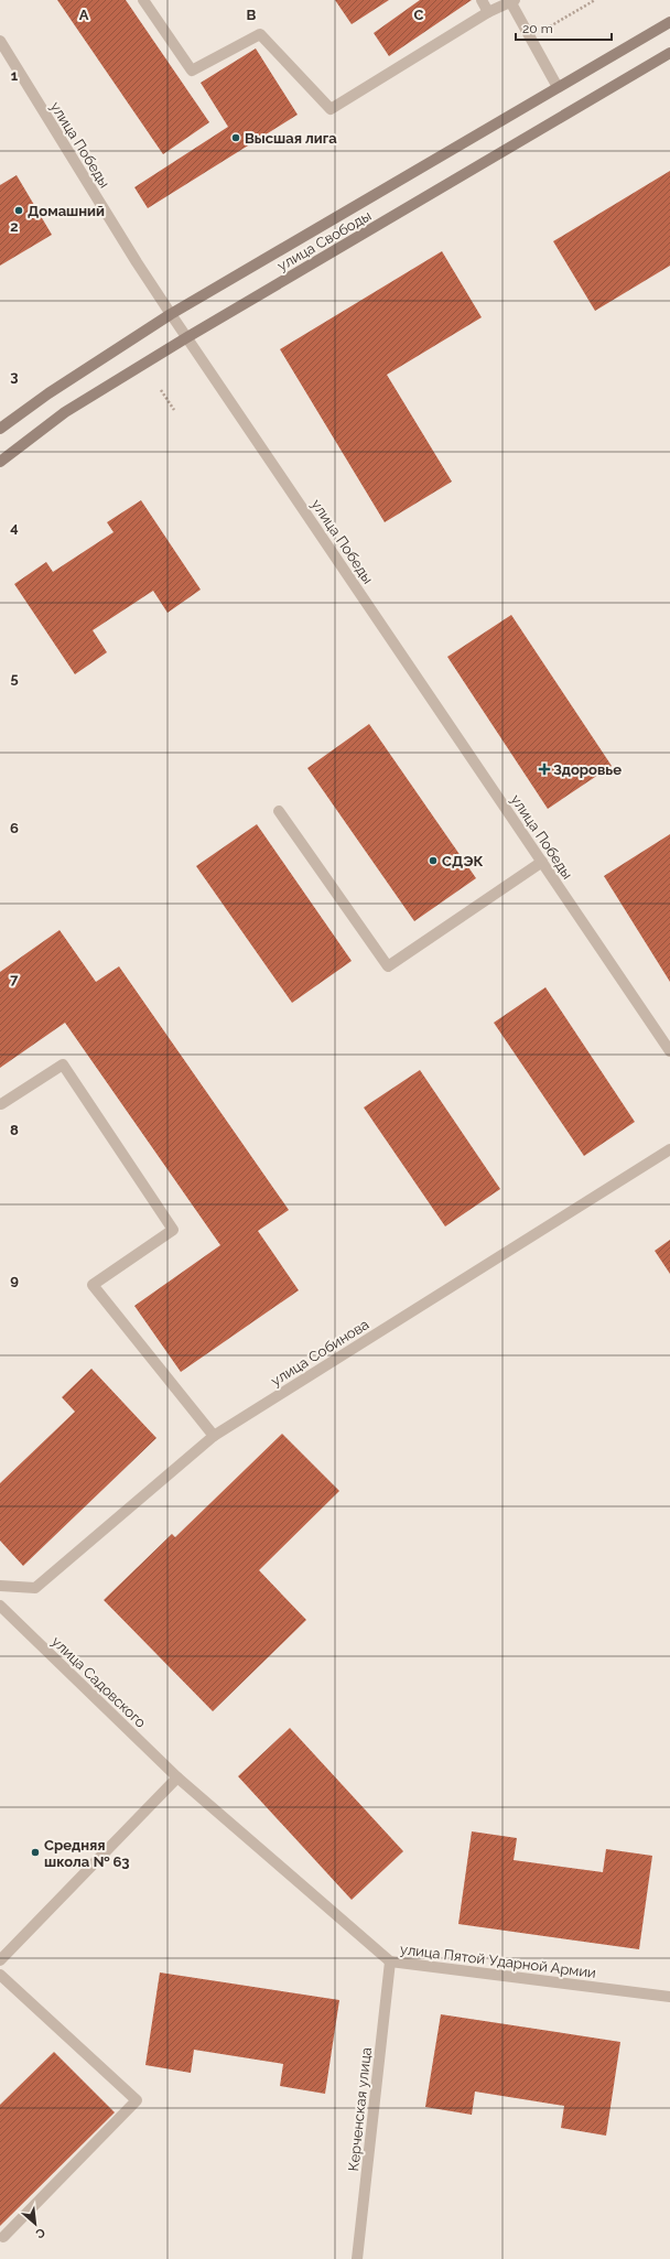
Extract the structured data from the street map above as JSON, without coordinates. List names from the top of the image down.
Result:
{
  "streets": {
    "main road": ["улица Свободы"],
    "street": [
      "улица Победы",
      "улица Собинова",
      "улица Садовского",
      "улица Пятой Ударной Армии",
      "Керченская улица"
    ]
  },
  "crossings": [
    ["улица Победы", "улица Свободы"],
    ["улица Садовского", "улица Пятой Ударной Армии"],
    ["улица Пятой Ударной Армии", "Керченская улица"]
  ],
  "places": {
    "other": [
      "Высшая лига",
      "Домашний",
      "СДЭК",
      "Средняя школа № 63"
    ],
    "health": ["Здоровье"]
  },
  "scale_bar": "20 m",
  "north": "bottom right",
  "grid": {
    "columns": ["A", "B", "C"],
    "rows": [
      "1",
      "2",
      "3",
      "4",
      "5",
      "6",
      "7",
      "8",
      "9"
    ]
  }
}
